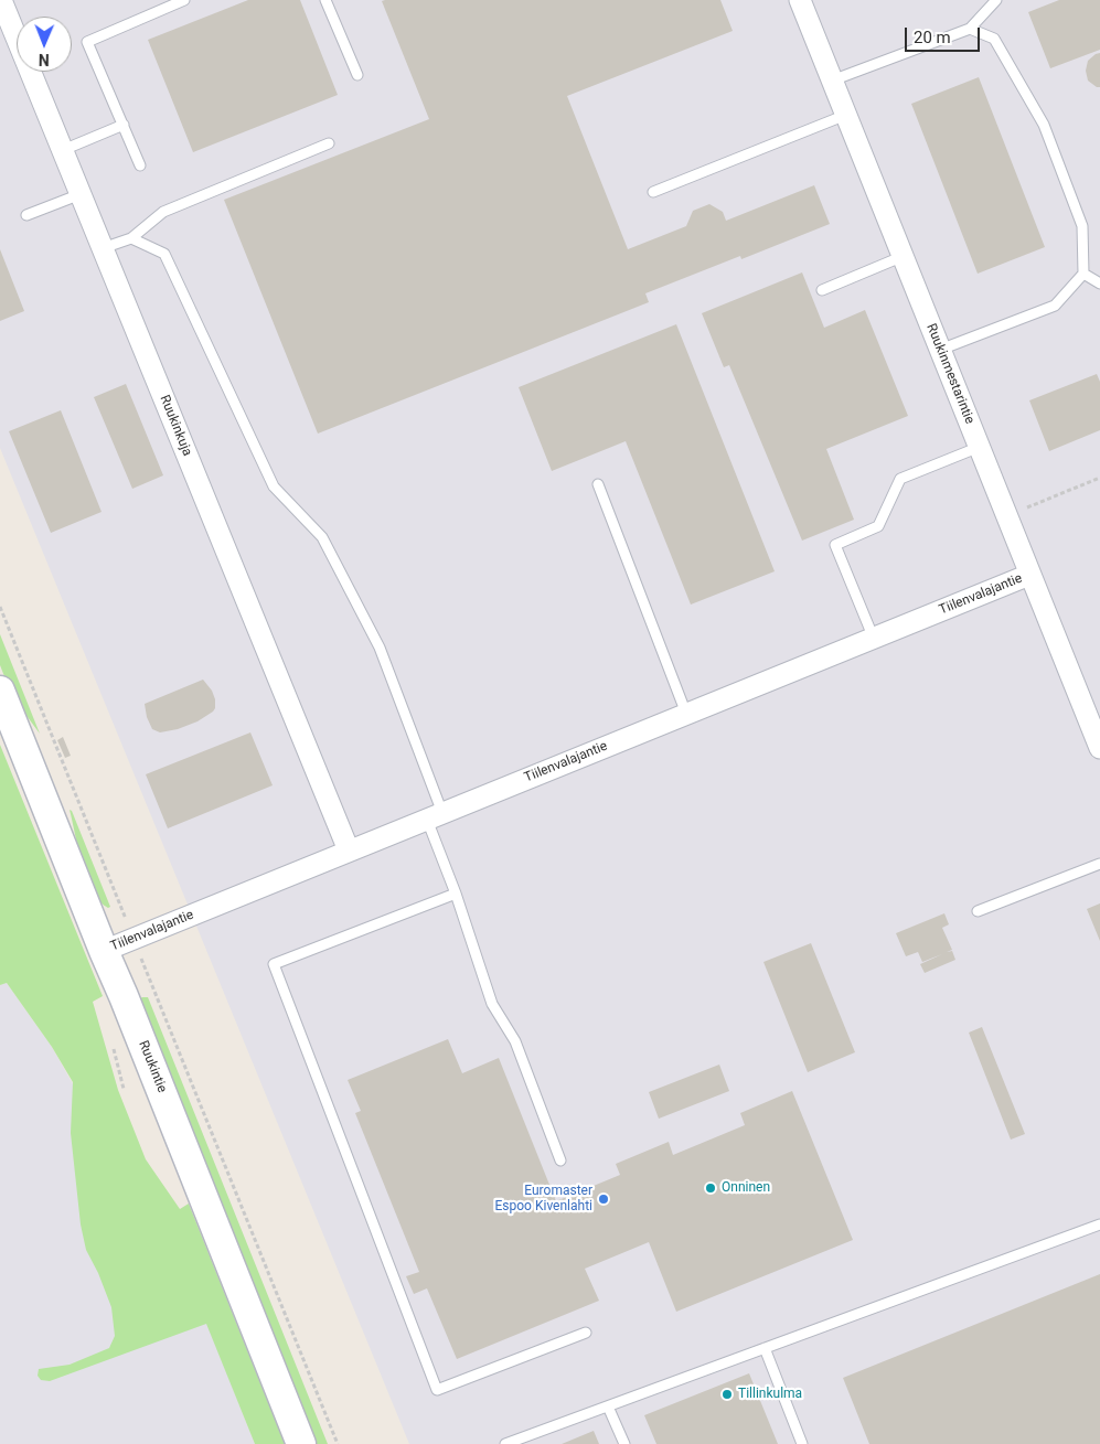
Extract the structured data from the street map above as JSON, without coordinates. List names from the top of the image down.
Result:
{
  "streets": {
    "street": [
      "Ruukinmestarintie",
      "Ruukinkuja",
      "Tiilenvalajantie",
      "Ruukintie"
    ]
  },
  "crossings": [
    ["Ruukinmestarintie", "Tiilenvalajantie"],
    ["Ruukinkuja", "Tiilenvalajantie"],
    ["Tiilenvalajantie", "Ruukintie"]
  ],
  "places": ["Onninen", "Euromaster Espoo Kivenlahti", "Tillinkulma"],
  "scale_bar": "20 m",
  "north": "bottom"
}
